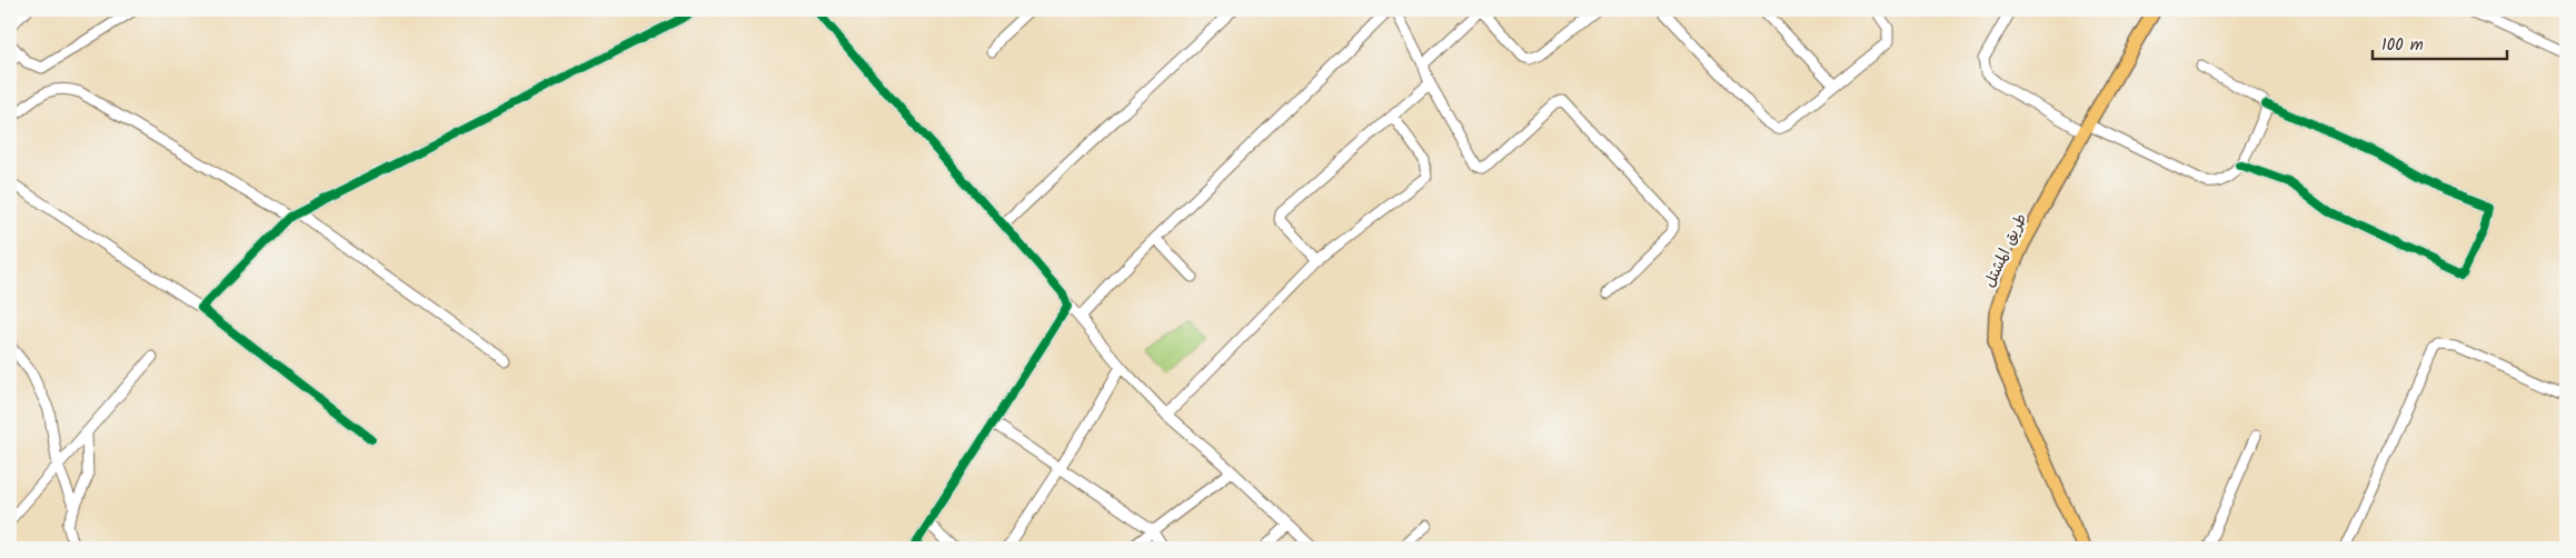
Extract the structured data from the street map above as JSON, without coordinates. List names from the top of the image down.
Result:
{
  "streets": {
    "main road": ["طريق المشتل"]
  },
  "scale_bar": "100 m"
}
